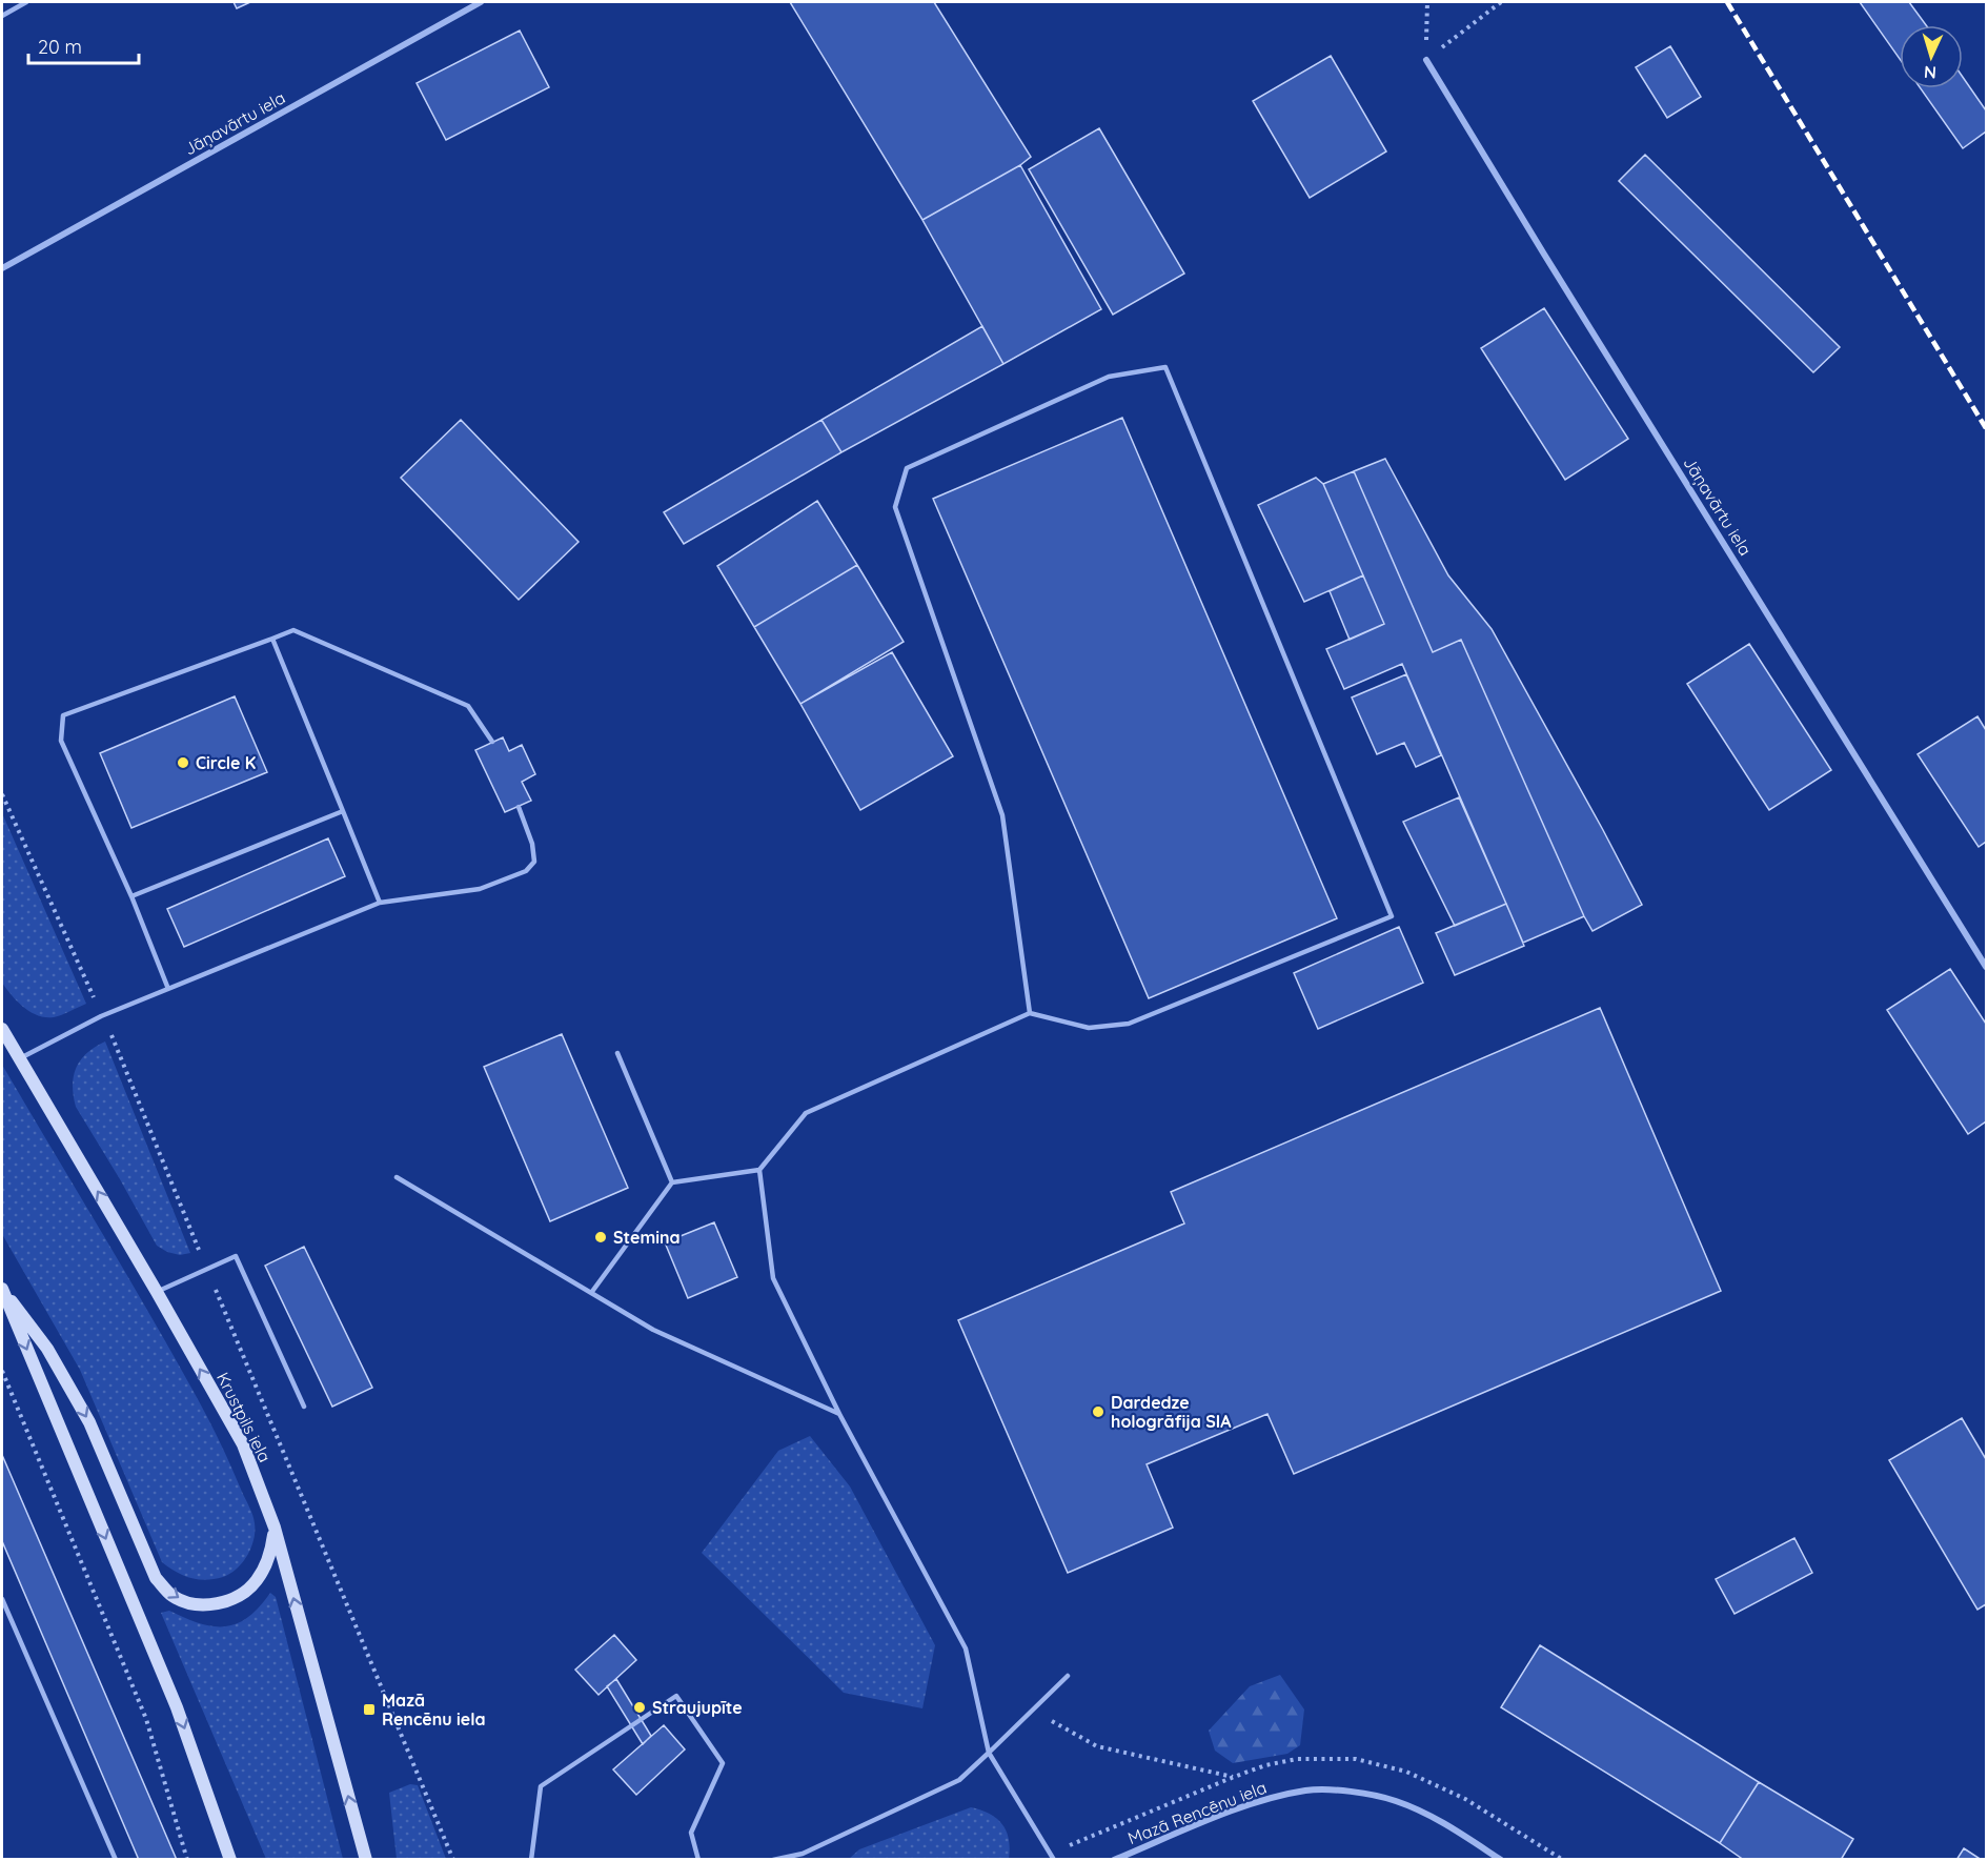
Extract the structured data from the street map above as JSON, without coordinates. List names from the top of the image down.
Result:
{
  "streets": {
    "main road": ["Krustpils iela"],
    "street": ["Jāņavārtu iela", "Mazā Rencēnu iela"]
  },
  "one_way": ["Krustpils iela"],
  "places": {
    "other": [
      "Circle K",
      "Stemina",
      "Dardedze hologrāfija SIA",
      "Straujupīte"
    ],
    "transit": ["Mazā Rencēnu iela"]
  },
  "scale_bar": "20 m",
  "north": "bottom"
}
